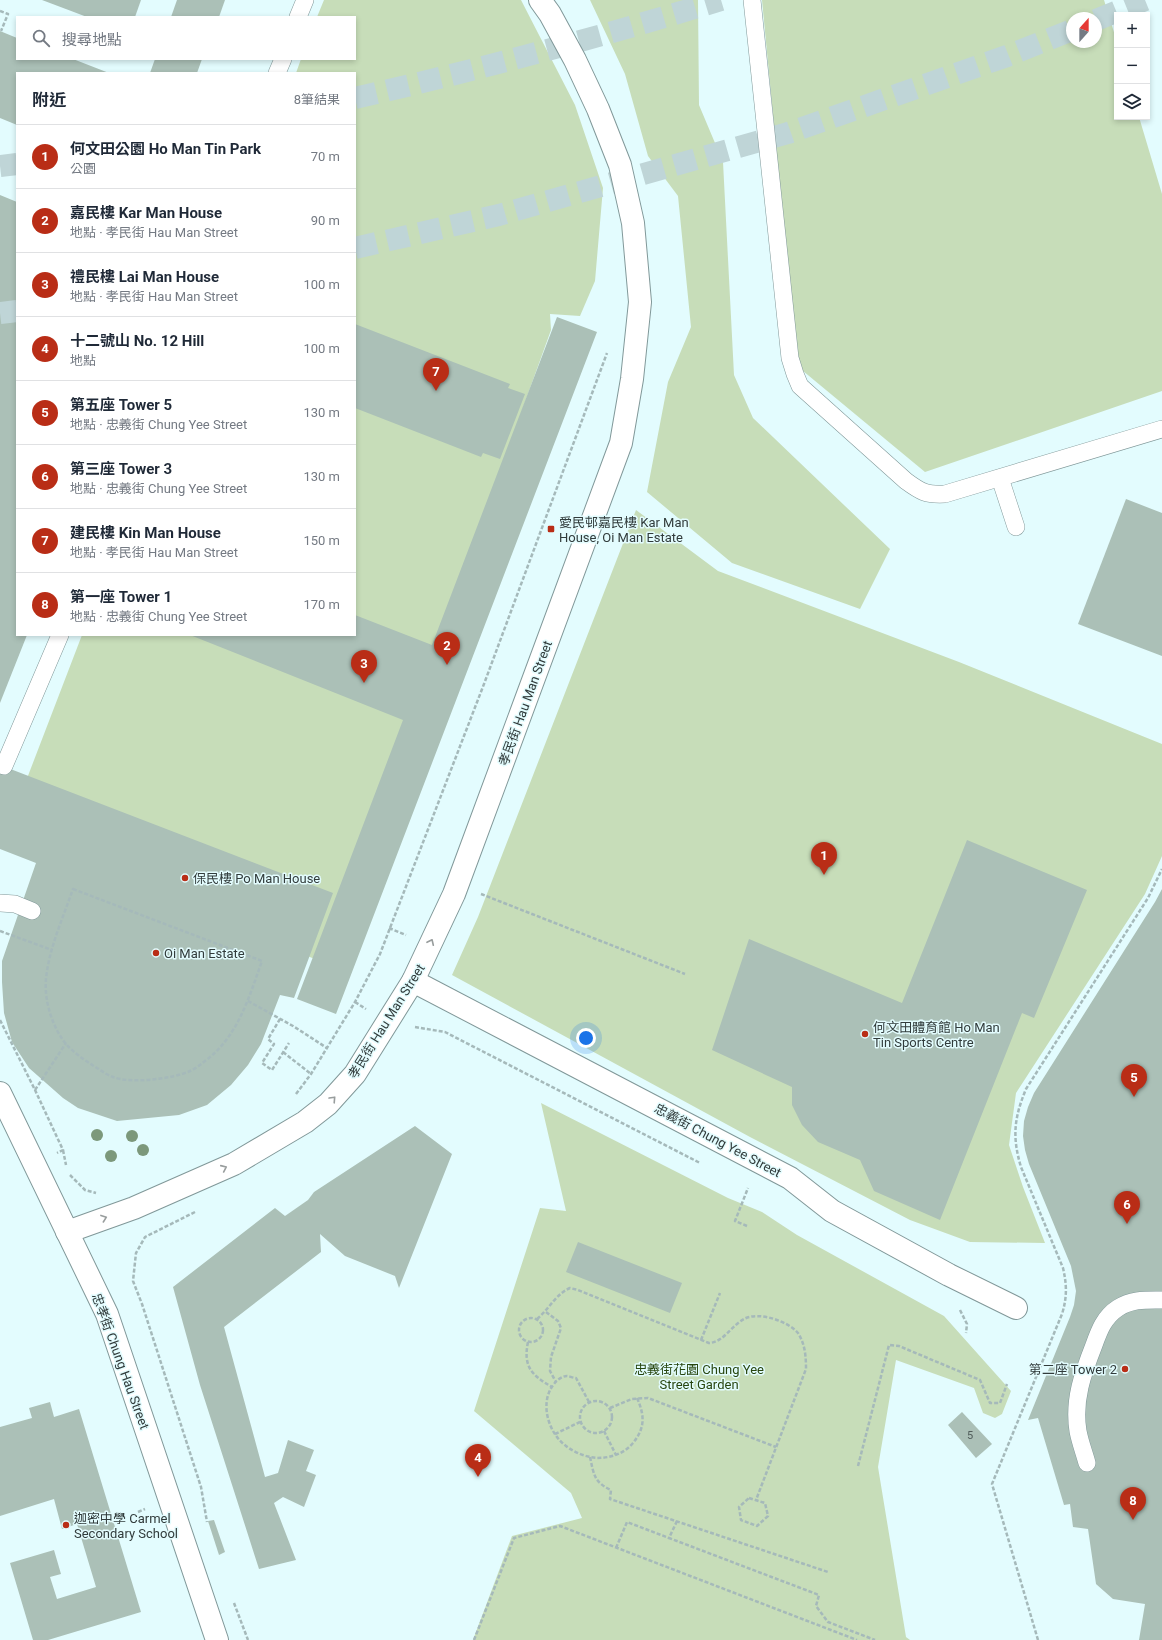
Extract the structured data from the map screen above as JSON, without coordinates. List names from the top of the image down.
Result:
{
  "streets": {
    "street": ["孝民街 Hau Man Street", "忠義街 Chung Yee Street", "忠孝街 Chung Hau Street"]
  },
  "crossings": [
    ["孝民街 Hau Man Street", "忠義街 Chung Yee Street"],
    ["孝民街 Hau Man Street", "忠孝街 Chung Hau Street"]
  ],
  "one_way": ["孝民街 Hau Man Street"],
  "parks": ["忠義街花園 Chung Yee Street Garden"],
  "places": {
    "transit": ["愛民邨嘉民樓 Kar Man House, Oi Man Estate"],
    "other": [
      "保民樓 Po Man House",
      "Oi Man Estate",
      "何文田體育館 Ho Man Tin Sports Centre",
      "第二座 Tower 2",
      "迦密中學 Carmel Secondary School"
    ]
  },
  "house_numbers": ["5"],
  "north": "top",
  "page": {
    "map_buttons": ["+", "−"],
    "search": "搜尋地點",
    "heading": ["附近", "8筆結果"],
    "list": [
      {
        "mark": "1",
        "name": "何文田公園 Ho Man Tin Park",
        "note": "公園",
        "value": "70 m"
      },
      {
        "mark": "2",
        "name": "嘉民樓 Kar Man House",
        "note": "地點 · 孝民街 Hau Man Street",
        "value": "90 m"
      },
      {
        "mark": "3",
        "name": "禮民樓 Lai Man House",
        "note": "地點 · 孝民街 Hau Man Street",
        "value": "100 m"
      },
      {
        "mark": "4",
        "name": "十二號山 No. 12 Hill",
        "note": "地點",
        "value": "100 m"
      },
      {
        "mark": "5",
        "name": "第五座 Tower 5",
        "note": "地點 · 忠義街 Chung Yee Street",
        "value": "130 m"
      },
      {
        "mark": "6",
        "name": "第三座 Tower 3",
        "note": "地點 · 忠義街 Chung Yee Street",
        "value": "130 m"
      },
      {
        "mark": "7",
        "name": "建民樓 Kin Man House",
        "note": "地點 · 孝民街 Hau Man Street",
        "value": "150 m"
      },
      {
        "mark": "8",
        "name": "第一座 Tower 1",
        "note": "地點 · 忠義街 Chung Yee Street",
        "value": "170 m"
      }
    ],
    "pins": [
      "7",
      "2",
      "3",
      "1",
      "5",
      "6",
      "4",
      "8"
    ]
  }
}
